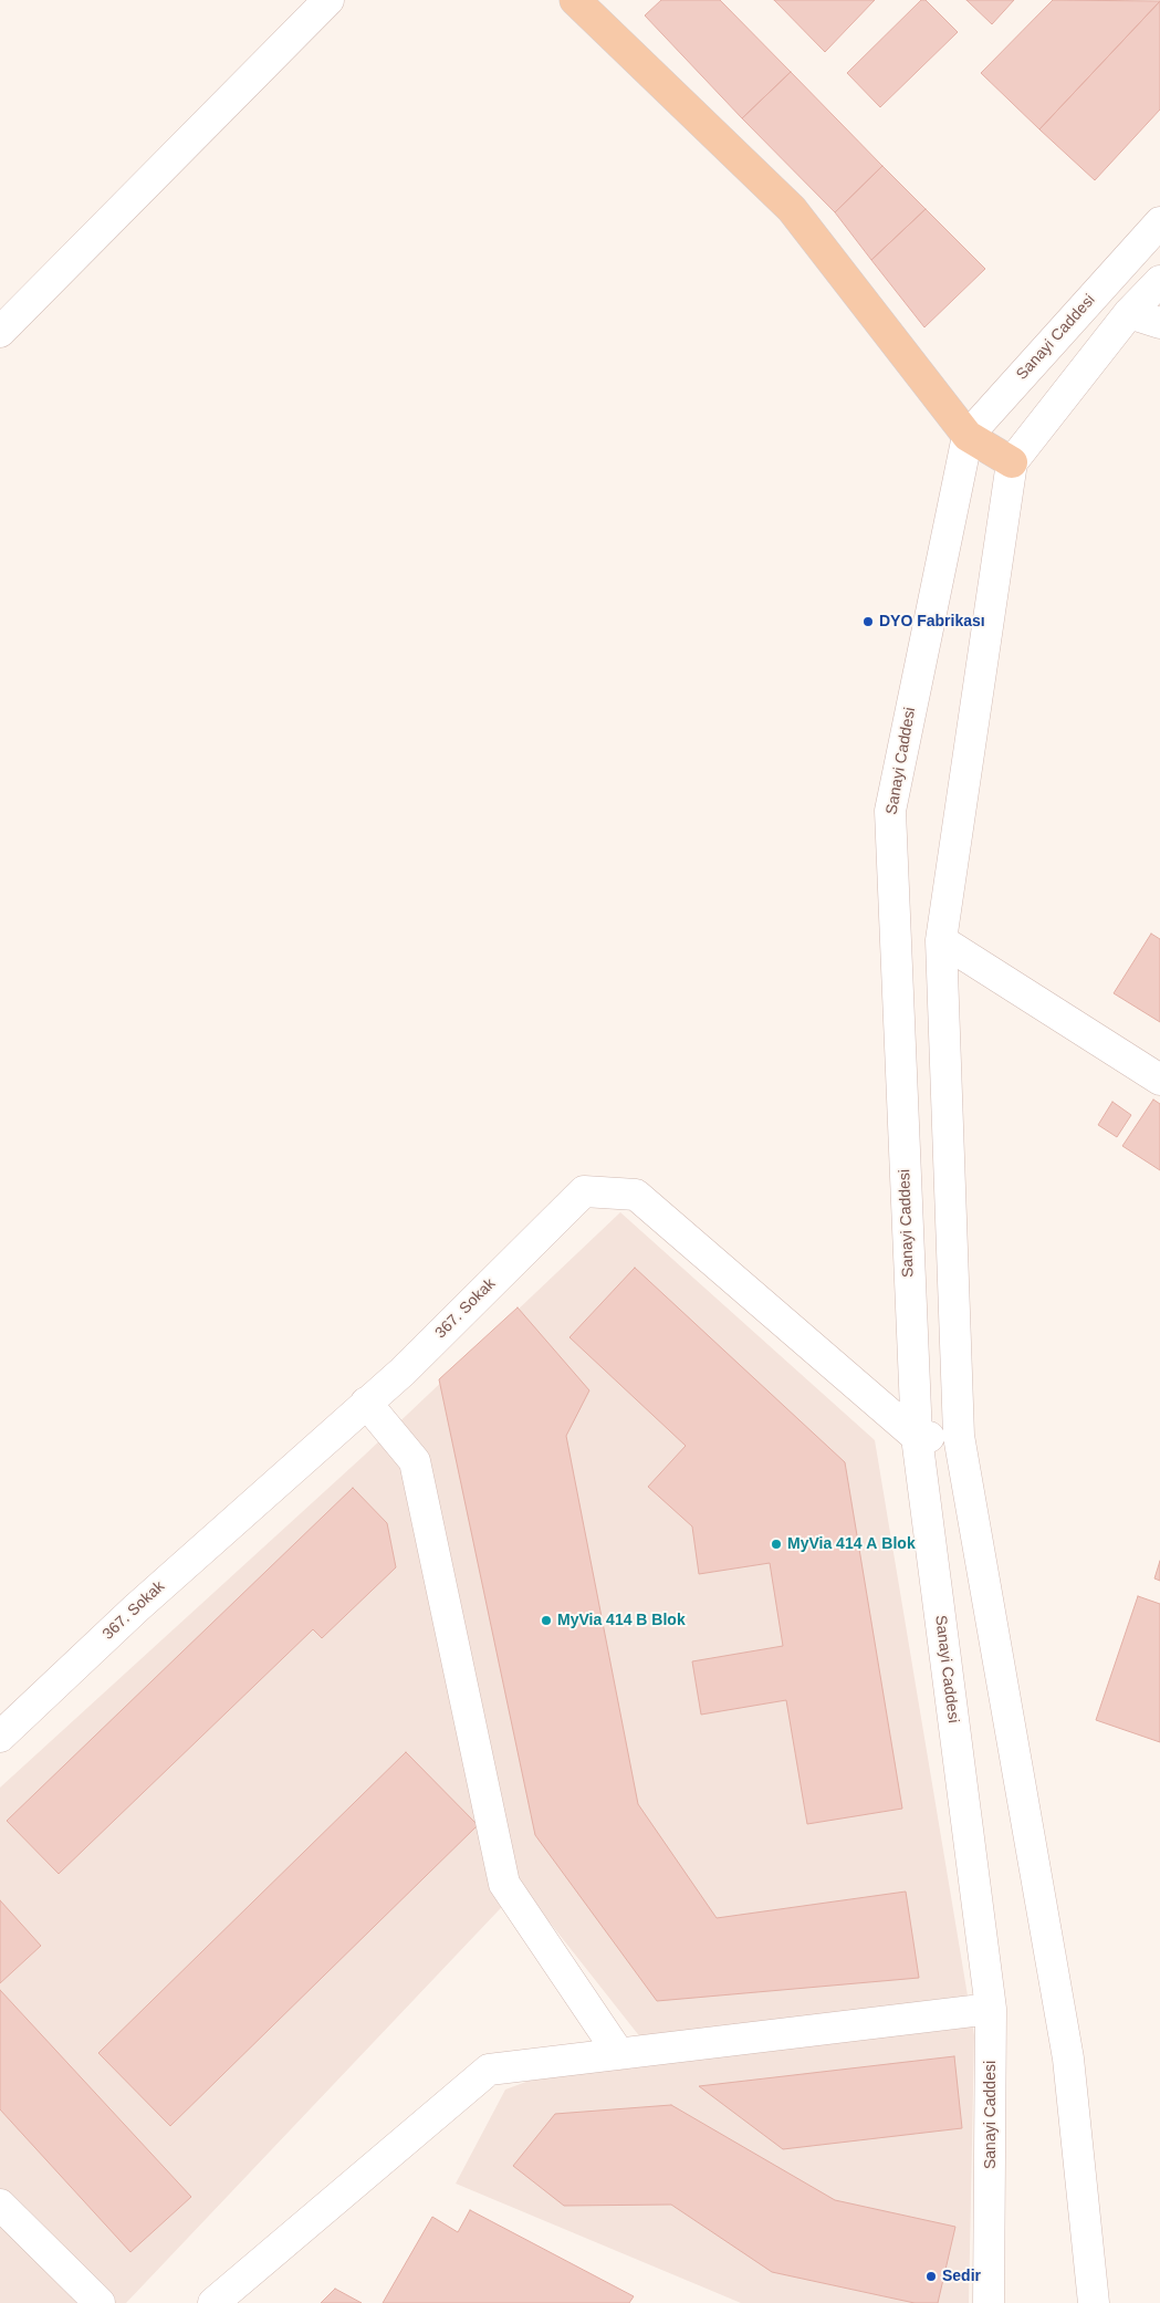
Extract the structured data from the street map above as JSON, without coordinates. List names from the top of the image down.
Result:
{
  "streets": {
    "street": ["Sanayi Caddesi", "367. Sokak"]
  },
  "crossings": [
    ["Sanayi Caddesi", "367. Sokak"]
  ],
  "places": [
    "DYO Fabrikası",
    "MyVia 414 A Blok",
    "MyVia 414 B Blok",
    "Sedir"
  ]
}
